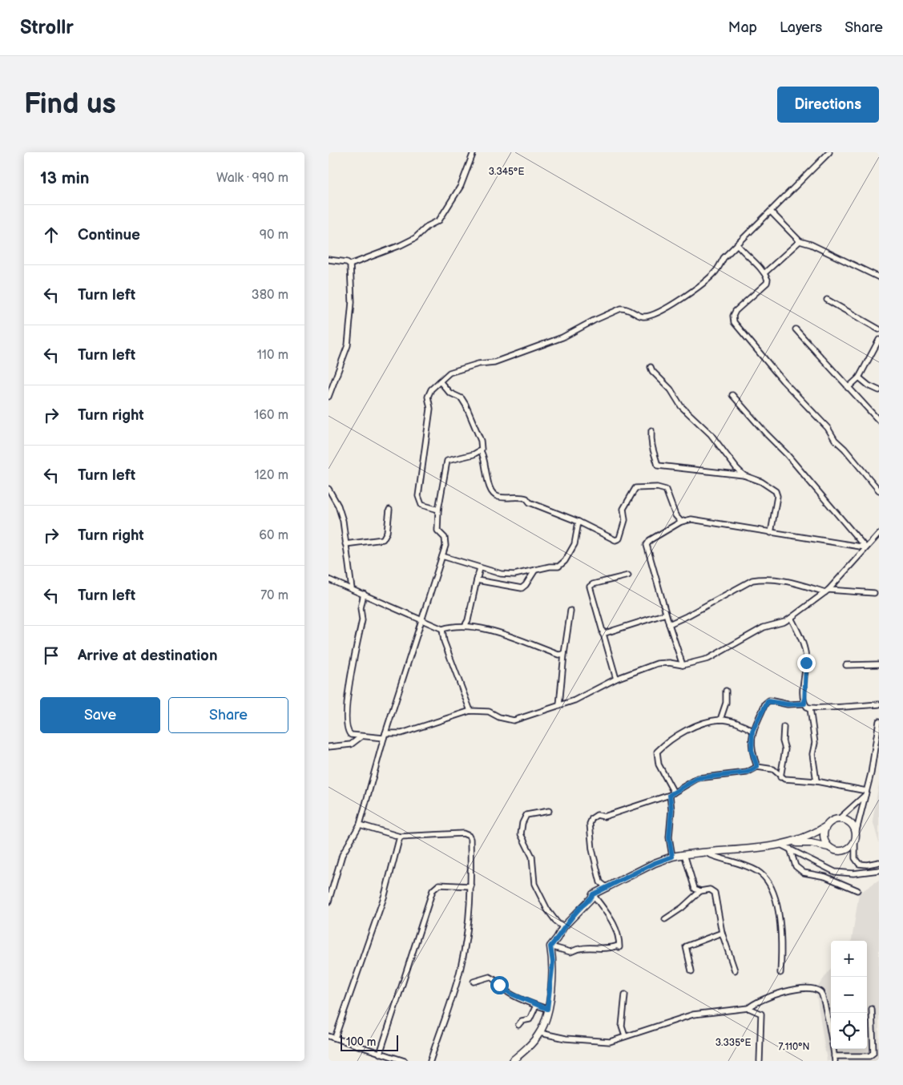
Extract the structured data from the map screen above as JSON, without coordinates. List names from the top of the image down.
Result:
{
  "scale_bar": "100 m",
  "page": {
    "header": "Strollr",
    "nav": ["Map", "Layers", "Share"],
    "buttons": [
      "Directions",
      ["Save", "Share"]
    ],
    "title": "Find us",
    "heading": ["13 min", "Walk · 990 m"],
    "list": [
      ["Continue", "90 m"],
      ["Turn left", "380 m"],
      ["Turn left", "110 m"],
      ["Turn right", "160 m"],
      ["Turn left", "120 m"],
      ["Turn right", "60 m"],
      ["Turn left", "70 m"],
      "Arrive at destination"
    ],
    "map_buttons": ["+", "−"],
    "scale": "100 m"
  },
  "coordinates": ["3.345°E", "3.335°E", "7.110°N"]
}
